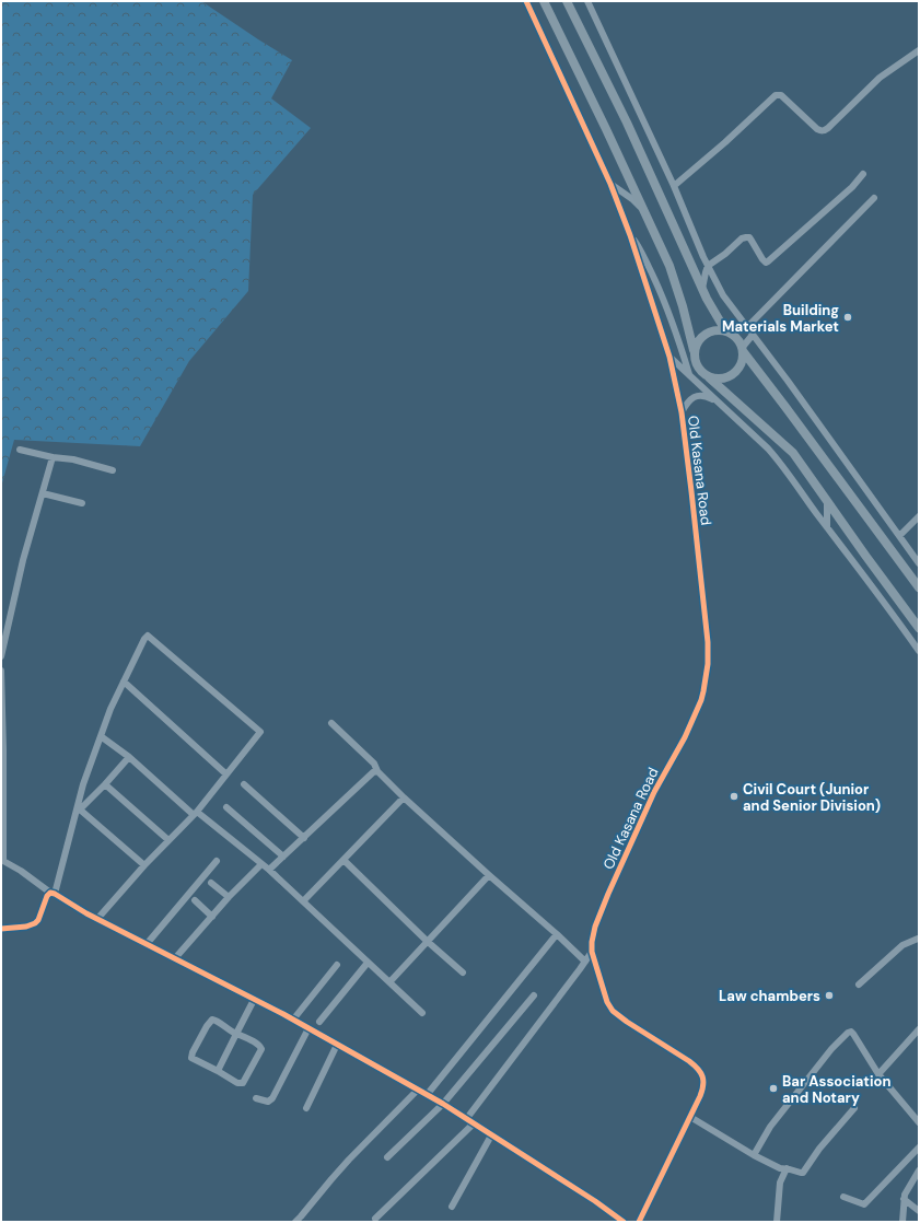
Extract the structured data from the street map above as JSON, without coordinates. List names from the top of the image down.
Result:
{
  "streets": {
    "street": ["Old Kasana Road"]
  },
  "places": [
    "Building Materials Market",
    "Civil Court (Junior and Senior Division)",
    "Law chambers",
    "Bar Association and Notary"
  ]
}
